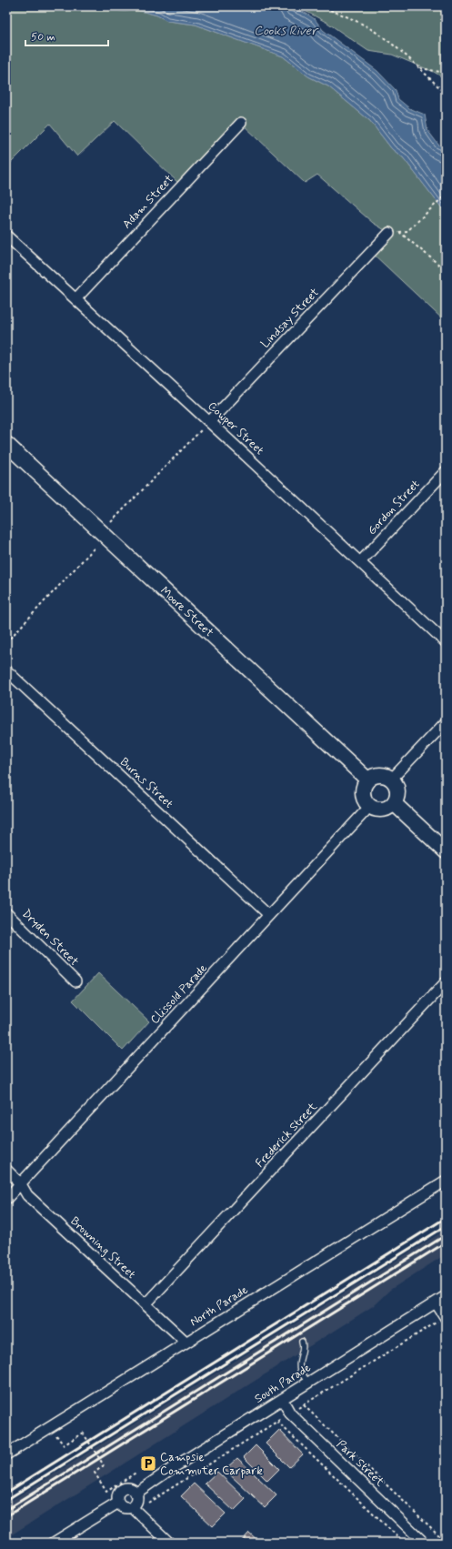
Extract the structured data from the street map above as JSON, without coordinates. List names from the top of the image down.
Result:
{
  "streets": {
    "street": [
      "Adam Street",
      "Lindsay Street",
      "Cowper Street",
      "Gordon Street",
      "Moore Street",
      "Burns Street",
      "Dryden Street",
      "Clissold Parade",
      "Frederick Street",
      "Browning Street",
      "North Parade",
      "South Parade",
      "Park Street"
    ]
  },
  "crossings": [
    ["Adam Street", "Cowper Street"],
    ["Lindsay Street", "Cowper Street"],
    ["Cowper Street", "Gordon Street"],
    ["Moore Street", "Clissold Parade"],
    ["Burns Street", "Clissold Parade"],
    ["Clissold Parade", "Browning Street"],
    ["Frederick Street", "Browning Street"],
    ["Browning Street", "North Parade"],
    ["South Parade", "Park Street"]
  ],
  "water": ["Cooks River"],
  "places": {
    "parking": ["Campsie Commuter Carpark"]
  },
  "scale_bar": "50 m"
}
